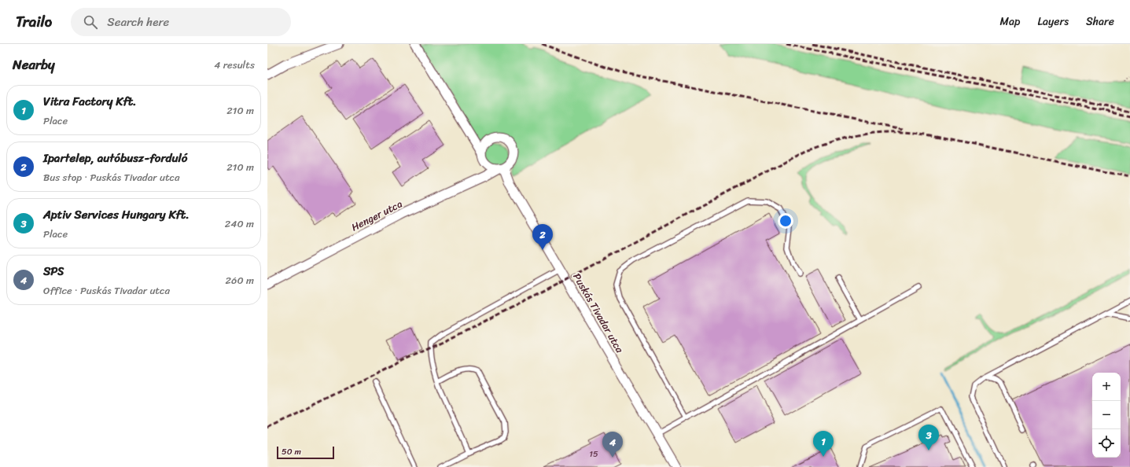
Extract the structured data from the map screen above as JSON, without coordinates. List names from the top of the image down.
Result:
{
  "streets": {
    "street": ["Henger utca", "Puskás Tivadar utca"]
  },
  "crossings": [
    ["Henger utca", "Puskás Tivadar utca"]
  ],
  "house_numbers": ["15"],
  "scale_bar": "50 m",
  "page": {
    "header": "Trailo",
    "search": "Search here",
    "nav": ["Map", "Layers", "Share"],
    "heading": ["Nearby", "4 results"],
    "list": [
      {
        "mark": "1",
        "name": "Vitra Factory Kft.",
        "note": "Place",
        "value": "210 m"
      },
      {
        "mark": "2",
        "name": "Ipartelep, autóbusz-forduló",
        "note": "Bus stop · Puskás Tivadar utca",
        "value": "210 m"
      },
      {
        "mark": "3",
        "name": "Aptiv Services Hungary Kft.",
        "note": "Place",
        "value": "240 m"
      },
      {
        "mark": "4",
        "name": "SPS",
        "note": "Office · Puskás Tivadar utca",
        "value": "260 m"
      }
    ],
    "pins": [
      "2",
      "3",
      "1",
      "4"
    ],
    "map_buttons": ["+", "−"],
    "scale": "50 m"
  }
}
